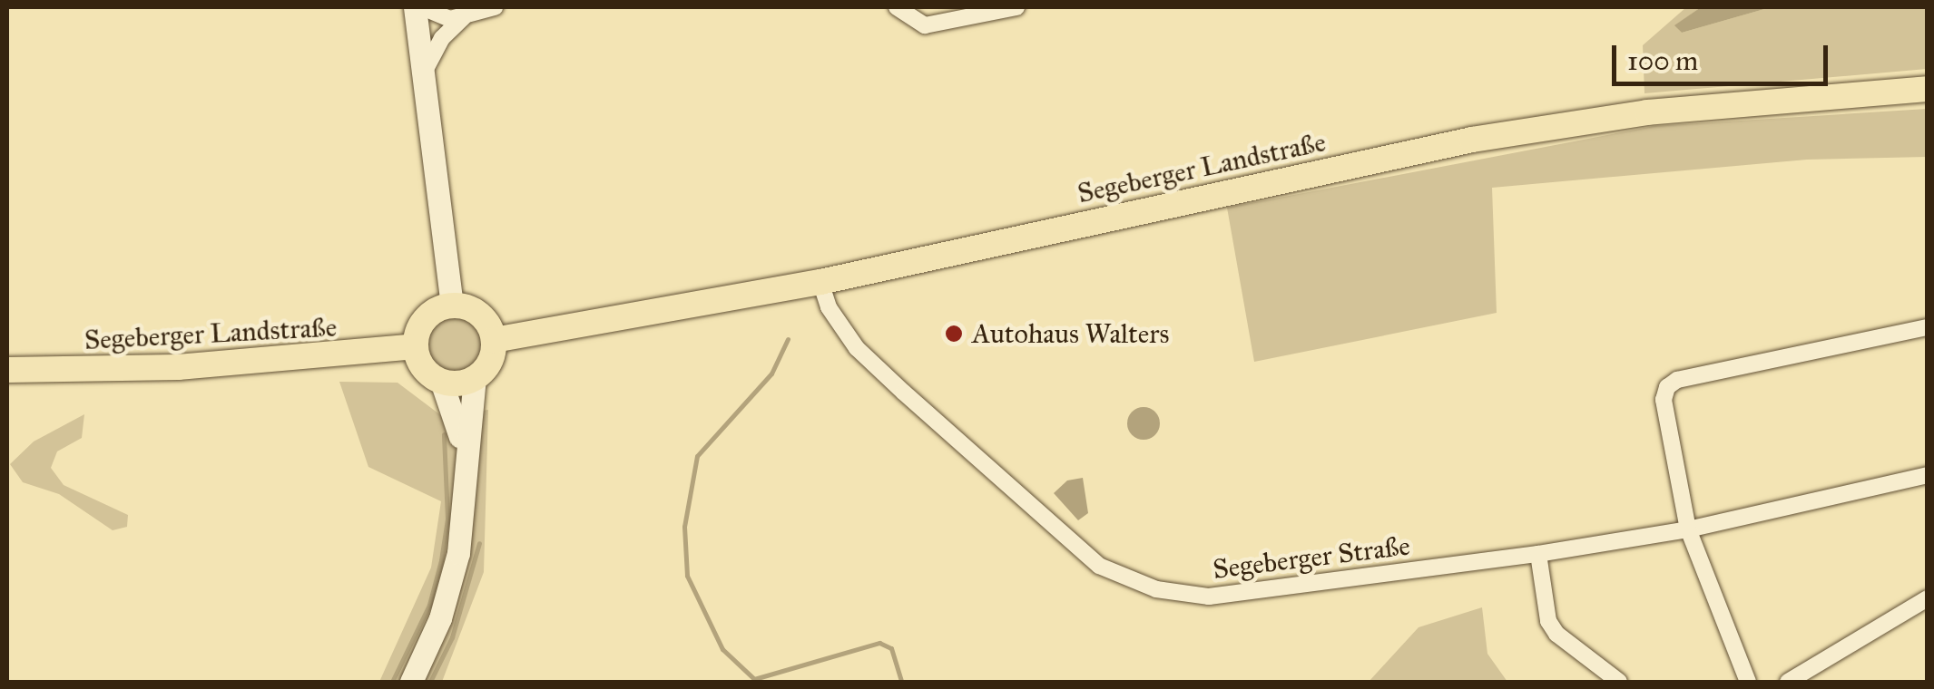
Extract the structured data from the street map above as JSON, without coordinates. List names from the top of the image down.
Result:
{
  "streets": {
    "main road": ["Segeberger Landstraße"],
    "street": ["Segeberger Straße"]
  },
  "crossings": [
    ["Segeberger Landstraße", "Segeberger Straße"]
  ],
  "places": ["Autohaus Walters"],
  "scale_bar": "100 m"
}
